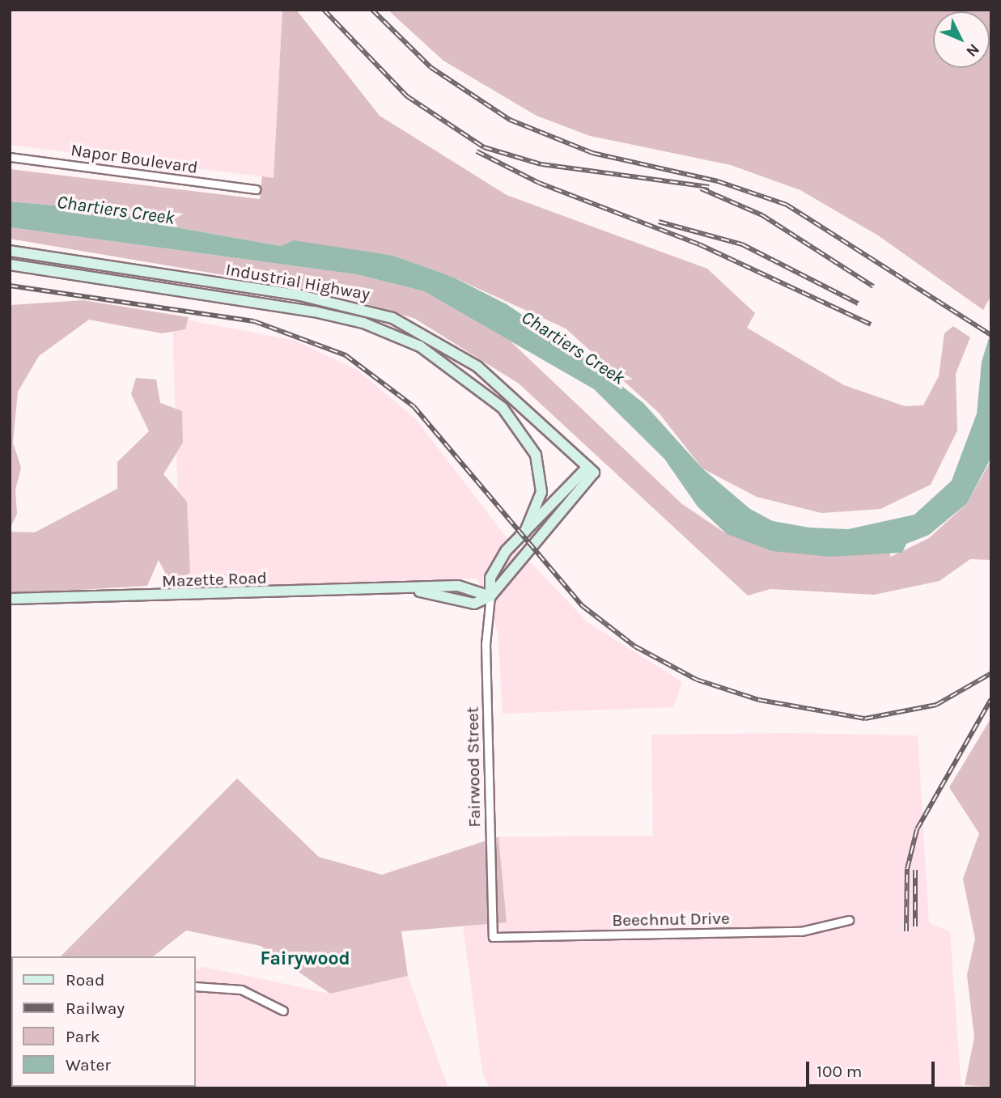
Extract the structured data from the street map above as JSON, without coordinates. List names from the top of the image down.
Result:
{
  "streets": {
    "street": [
      "Napor Boulevard",
      "Industrial Highway",
      "Mazette Road",
      "Fairwood Street",
      "Beechnut Drive"
    ]
  },
  "crossings": [
    ["Industrial Highway", "Fairwood Street"],
    ["Mazette Road", "Fairwood Street"],
    ["Fairwood Street", "Beechnut Drive"]
  ],
  "districts": ["Fairywood"],
  "water": ["Chartiers Creek"],
  "legend": [
    "Road",
    "Railway",
    "Park",
    "Water"
  ],
  "scale_bar": "100 m",
  "north": "bottom right"
}
